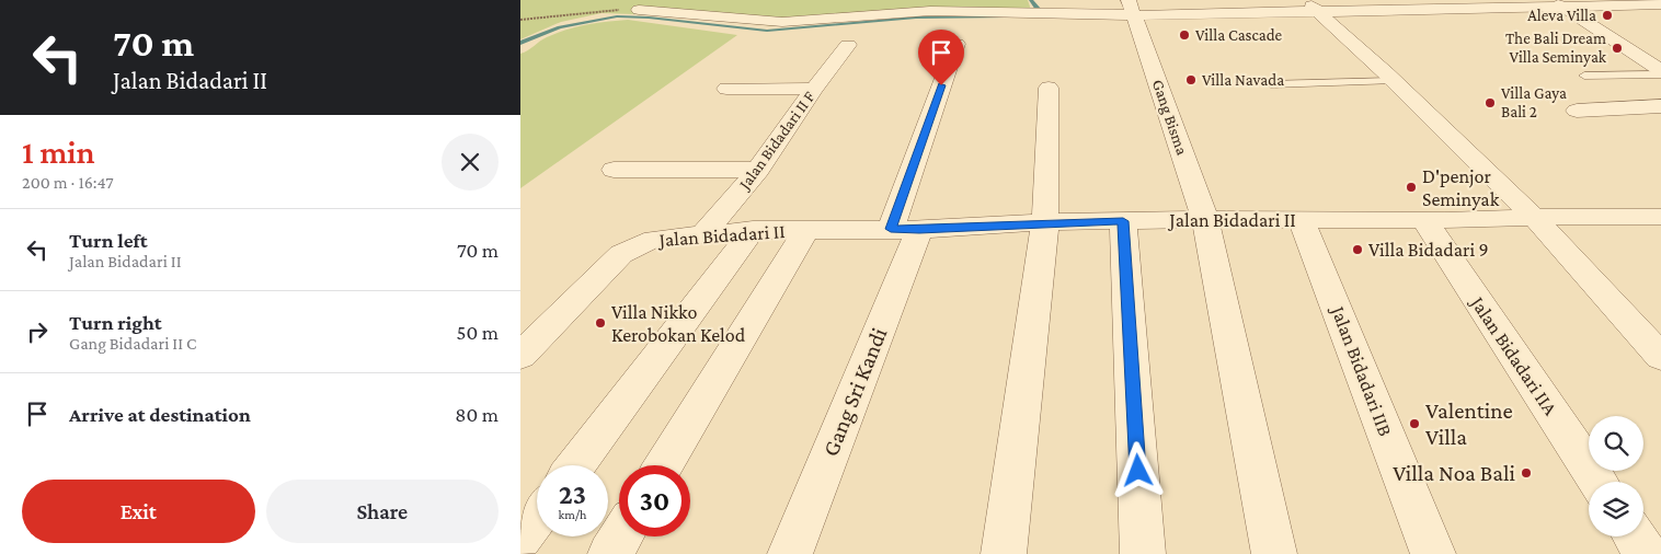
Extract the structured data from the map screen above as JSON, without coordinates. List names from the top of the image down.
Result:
{
  "streets": {
    "street": [
      "Gang Bisma",
      "Jalan Bidadari II F",
      "Jalan Bidadari II",
      "Jalan Bidadari IIA",
      "Jalan Bidadari IIB",
      "Gang Sri Kandi"
    ]
  },
  "crossings": [
    ["Gang Bisma", "Jalan Bidadari II"],
    ["Jalan Bidadari II F", "Jalan Bidadari II"],
    ["Jalan Bidadari II", "Jalan Bidadari IIA"],
    ["Jalan Bidadari II", "Jalan Bidadari IIB"],
    ["Jalan Bidadari II", "Gang Sri Kandi"]
  ],
  "places": [
    "Aleva Villa",
    "Villa Cascade",
    "The Bali Dream Villa Seminyak",
    "Villa Navada",
    "Villa Gaya Bali 2",
    "D'penjor Seminyak",
    "Villa Bidadari 9",
    "Villa Nikko Kerobokan Kelod",
    "Valentine Villa",
    "Villa Noa Bali"
  ],
  "page": {
    "turn": ["70 m", "Jalan Bidadari II"],
    "heading": ["1 min", "200 m · 16:47"],
    "list": [
      {
        "name": "Turn left",
        "note": "Jalan Bidadari II",
        "value": "70 m"
      },
      {
        "name": "Turn right",
        "note": "Gang Bidadari II C",
        "value": "50 m"
      },
      {
        "name": "Arrive at destination",
        "value": "80 m"
      }
    ],
    "speed": "23 km/h",
    "limit": "30",
    "buttons": ["Exit", "Share"]
  }
}
